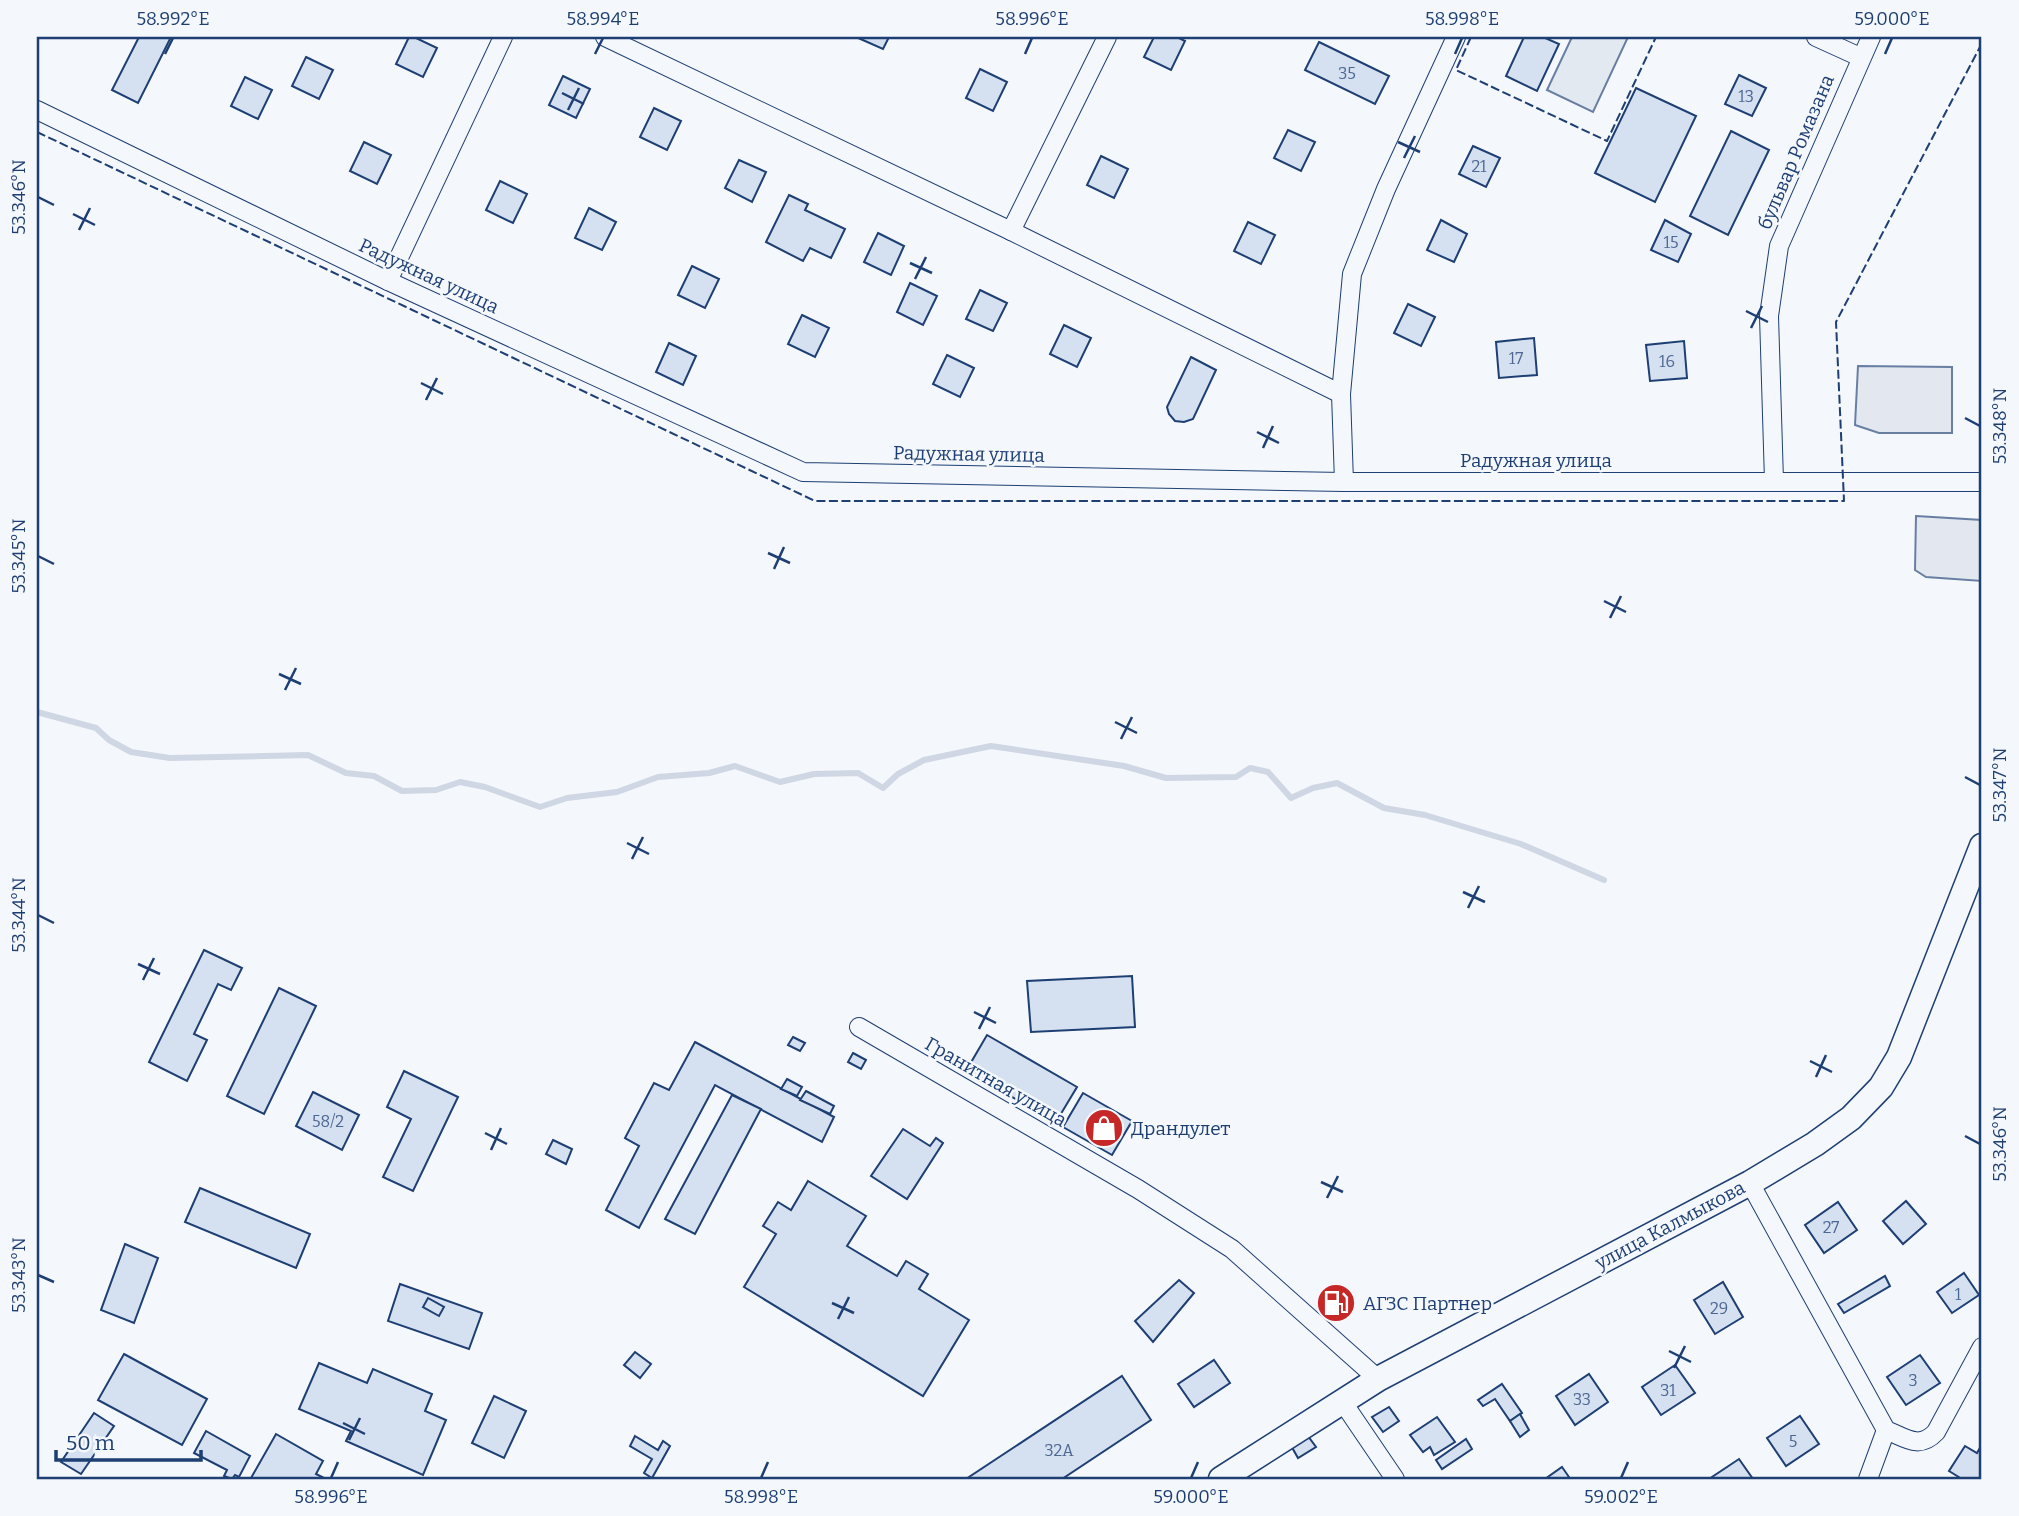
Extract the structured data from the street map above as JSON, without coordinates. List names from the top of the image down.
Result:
{
  "streets": {
    "main road": ["улица Калмыкова"],
    "street": ["бульвар Ромазана", "Радужная улица", "Гранитная улица"]
  },
  "crossings": [
    ["бульвар Ромазана", "Радужная улица"],
    ["Гранитная улица", "улица Калмыкова"]
  ],
  "places": {
    "shop": ["Драндулет"],
    "fuel station": ["АГЗС Партнер"]
  },
  "house_numbers": [
    "35",
    "13",
    "21",
    "15",
    "17",
    "16",
    "58/2",
    "27",
    "1",
    "29",
    "3",
    "31",
    "33",
    "5",
    "32А"
  ],
  "scale_bar": "50 m",
  "coordinates": [
    "58.992°E",
    "58.994°E",
    "58.996°E",
    "58.998°E",
    "59.000°E",
    "53.346°N",
    "53.348°N",
    "53.345°N",
    "53.347°N",
    "53.344°N",
    "53.343°N",
    "59.002°E"
  ]
}
